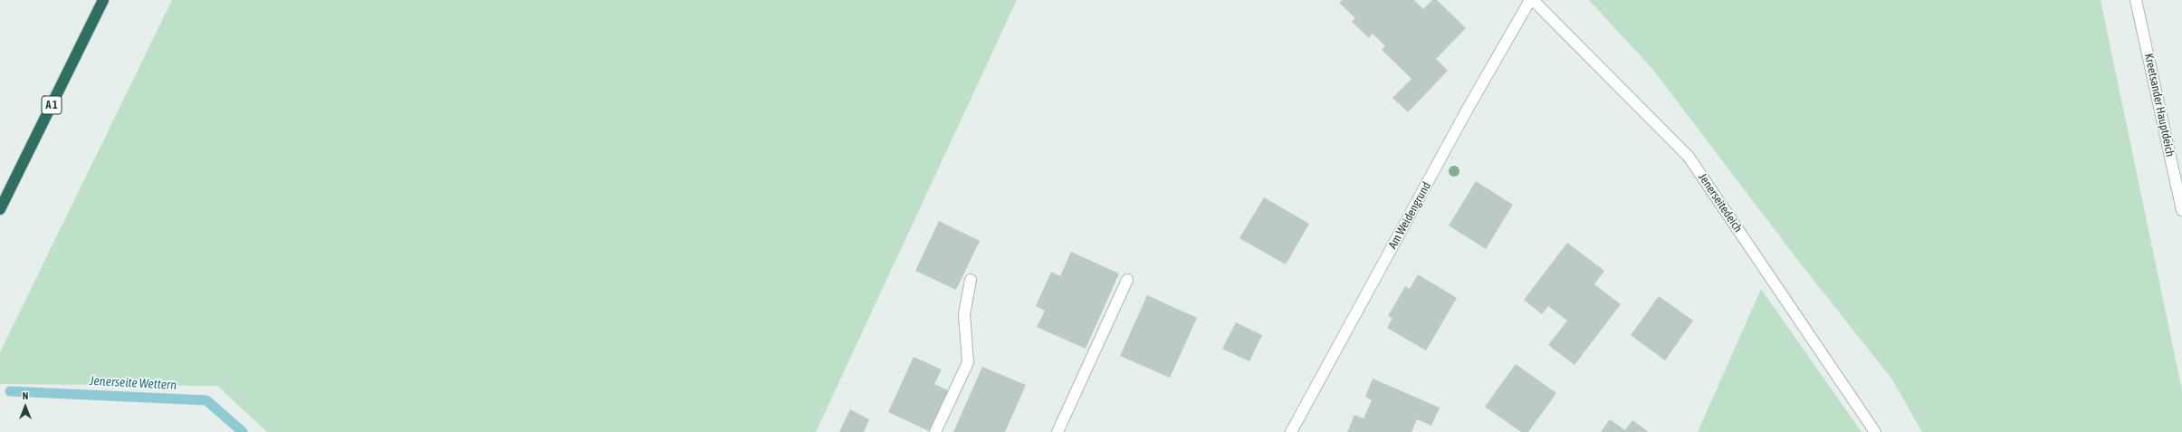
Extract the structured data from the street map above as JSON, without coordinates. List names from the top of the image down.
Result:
{
  "streets": {
    "highway": ["A 1"],
    "street": ["Kreetsander Hauptdeich", "Jenerseitedeich", "Am Weidengrund"]
  },
  "crossings": [
    ["Jenerseitedeich", "Am Weidengrund"]
  ],
  "water": ["Jenerseite Wettern"],
  "north": "top"
}
